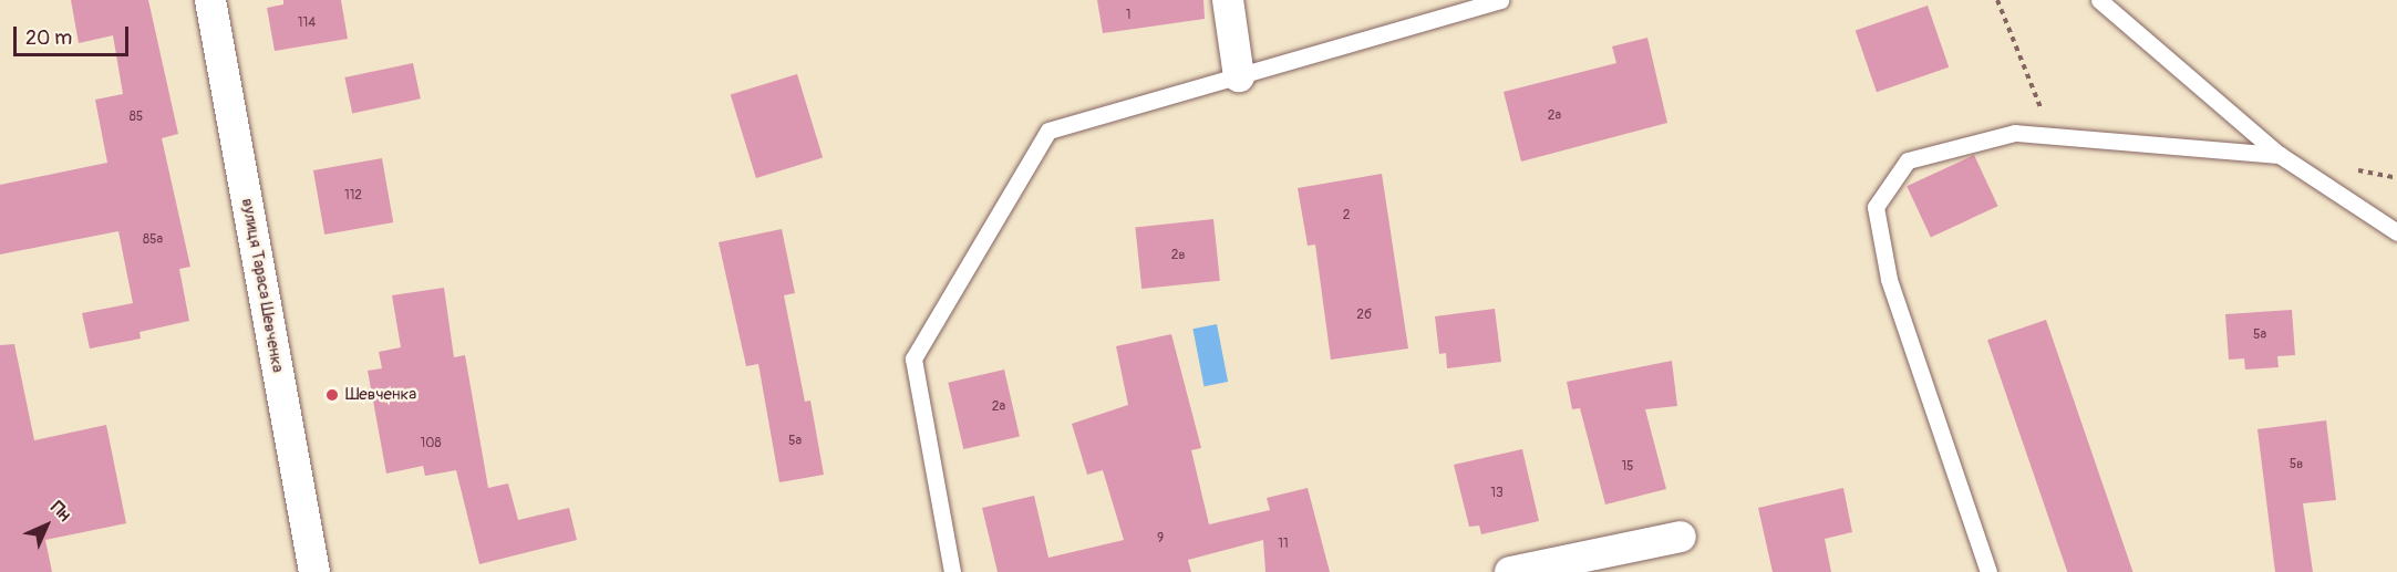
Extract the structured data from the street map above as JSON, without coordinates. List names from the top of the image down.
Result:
{
  "streets": {
    "street": ["вулиця Тараса Шевченка"]
  },
  "places": ["Шевченка"],
  "house_numbers": [
    "1",
    "114",
    "2а",
    "85",
    "112",
    "2",
    "85а",
    "2в",
    "2б",
    "5а",
    "2а",
    "5а",
    "108",
    "5в",
    "15",
    "13",
    "9",
    "11"
  ],
  "scale_bar": "20 m",
  "north": "top right"
}
